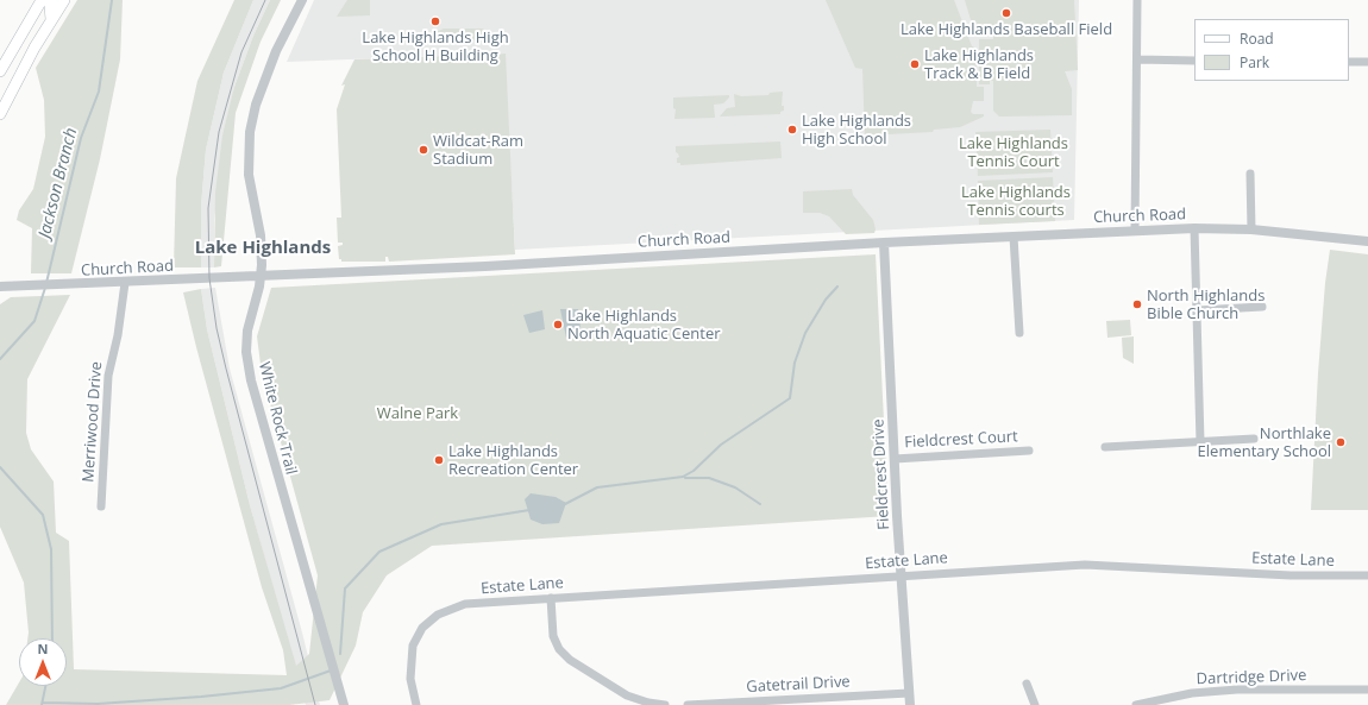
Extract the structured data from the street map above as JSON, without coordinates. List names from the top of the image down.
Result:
{
  "streets": {
    "street": [
      "Church Road",
      "White Rock Trail",
      "Merriwood Drive",
      "Fieldcrest Court",
      "Fieldcrest Drive",
      "Estate Lane",
      "Dartridge Drive",
      "Gatetrail Drive"
    ]
  },
  "crossings": [
    ["Church Road", "White Rock Trail"],
    ["Church Road", "Merriwood Drive"],
    ["Church Road", "Fieldcrest Drive"],
    ["Fieldcrest Court", "Fieldcrest Drive"],
    ["Fieldcrest Drive", "Estate Lane"],
    ["Fieldcrest Drive", "Gatetrail Drive"]
  ],
  "districts": ["Lake Highlands"],
  "water": ["Jackson Branch"],
  "parks": ["Lake Highlands Tennis Court", "Lake Highlands Tennis courts", "Walne Park"],
  "places": [
    "Lake Highlands Baseball Field",
    "Lake Highlands High School H Building",
    "Lake Highlands Track & B Field",
    "Lake Highlands High School",
    "Wildcat-Ram Stadium",
    "North Highlands Bible Church",
    "Lake Highlands North Aquatic Center",
    "Northlake Elementary School",
    "Lake Highlands Recreation Center"
  ],
  "legend": ["Road", "Park"],
  "north": "top"
}
